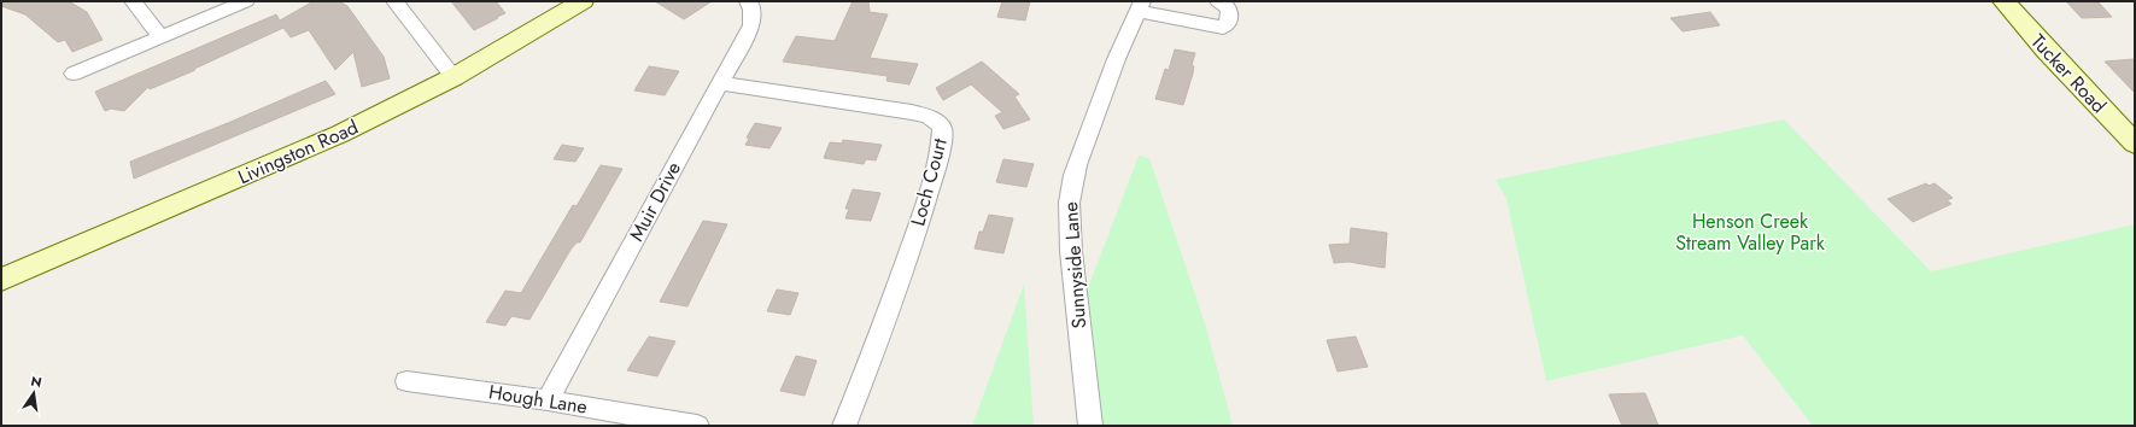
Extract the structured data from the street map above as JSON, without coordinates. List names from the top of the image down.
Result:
{
  "streets": {
    "main road": ["Tucker Road", "Livingston Road"],
    "street": [
      "Loch Court",
      "Muir Drive",
      "Sunnyside Lane",
      "Hough Lane"
    ]
  },
  "crossings": [
    ["Loch Court", "Muir Drive"],
    ["Muir Drive", "Hough Lane"]
  ],
  "parks": ["Henson Creek Stream Valley Park"],
  "north": "top"
}
